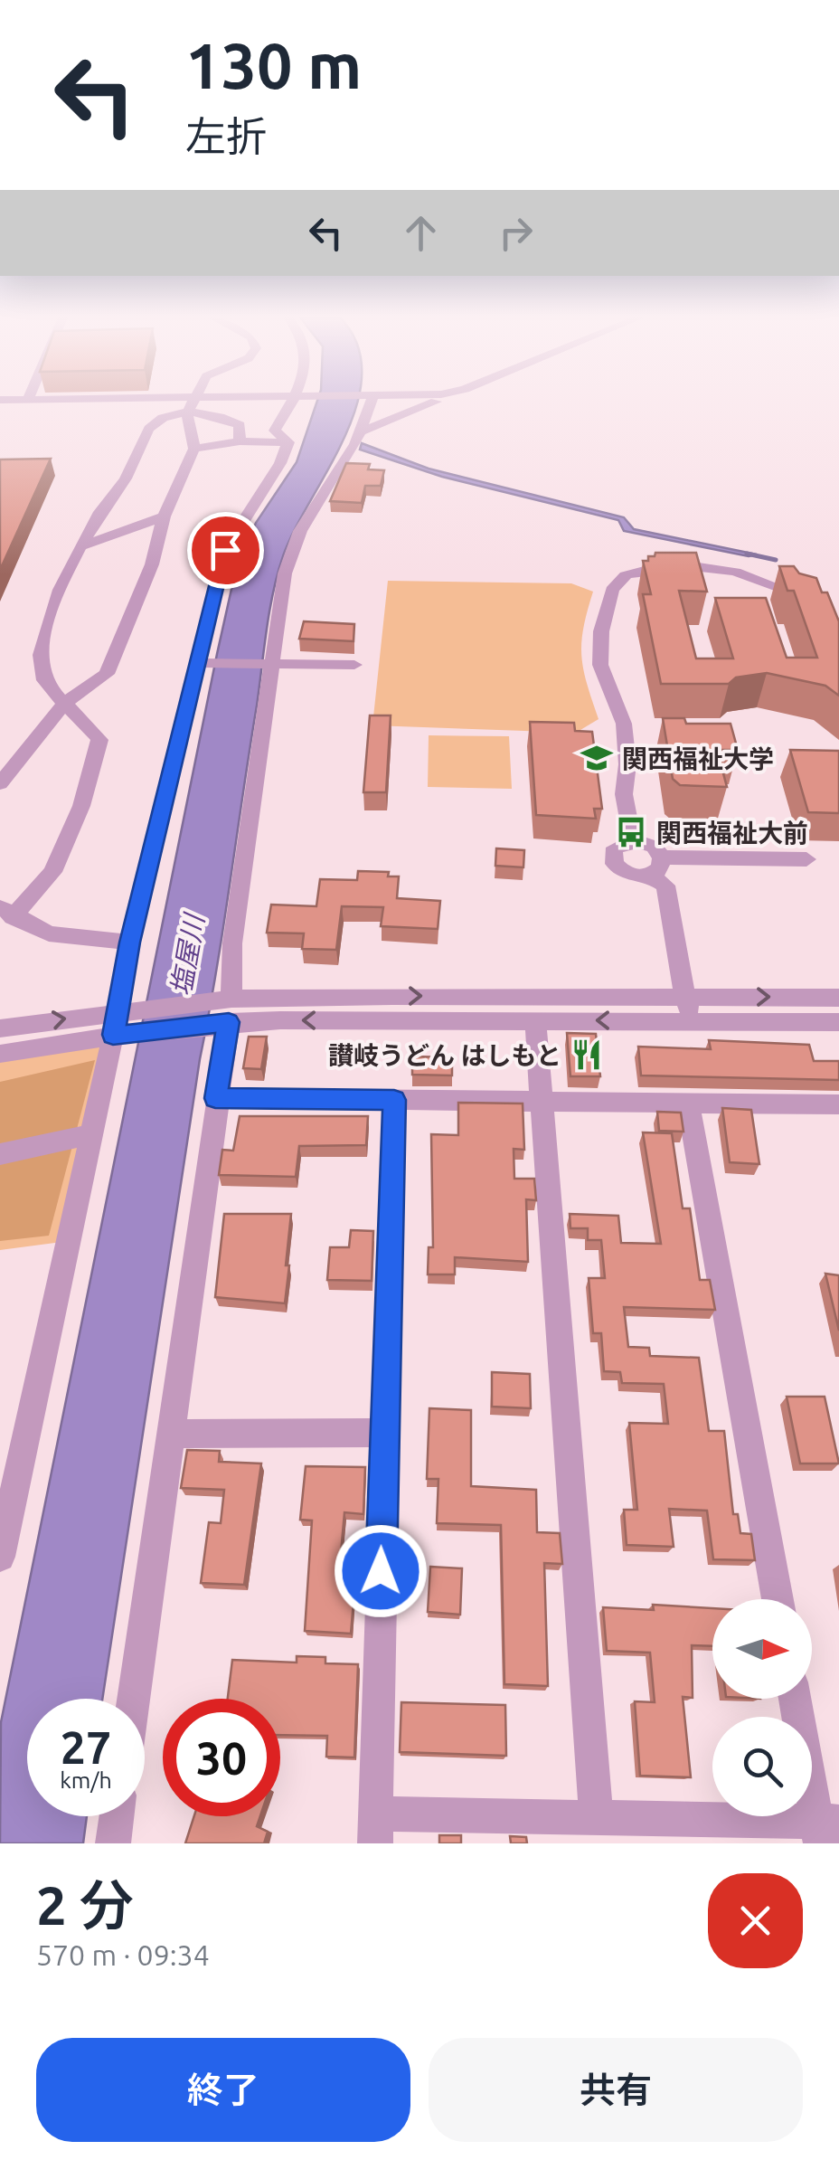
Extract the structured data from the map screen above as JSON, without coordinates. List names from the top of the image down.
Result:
{
  "water": ["塩屋川"],
  "places": {
    "school or university": ["関西福祉大学"],
    "bus stop": ["関西福祉大前"],
    "restaurant": ["讃岐うどん はしもと"]
  },
  "north": "right",
  "page": {
    "turn": ["130 m", "左折"],
    "speed": "27 km/h",
    "limit": "30",
    "heading": ["2 分", "570 m · 09:34"],
    "buttons": ["終了", "共有"]
  }
}
